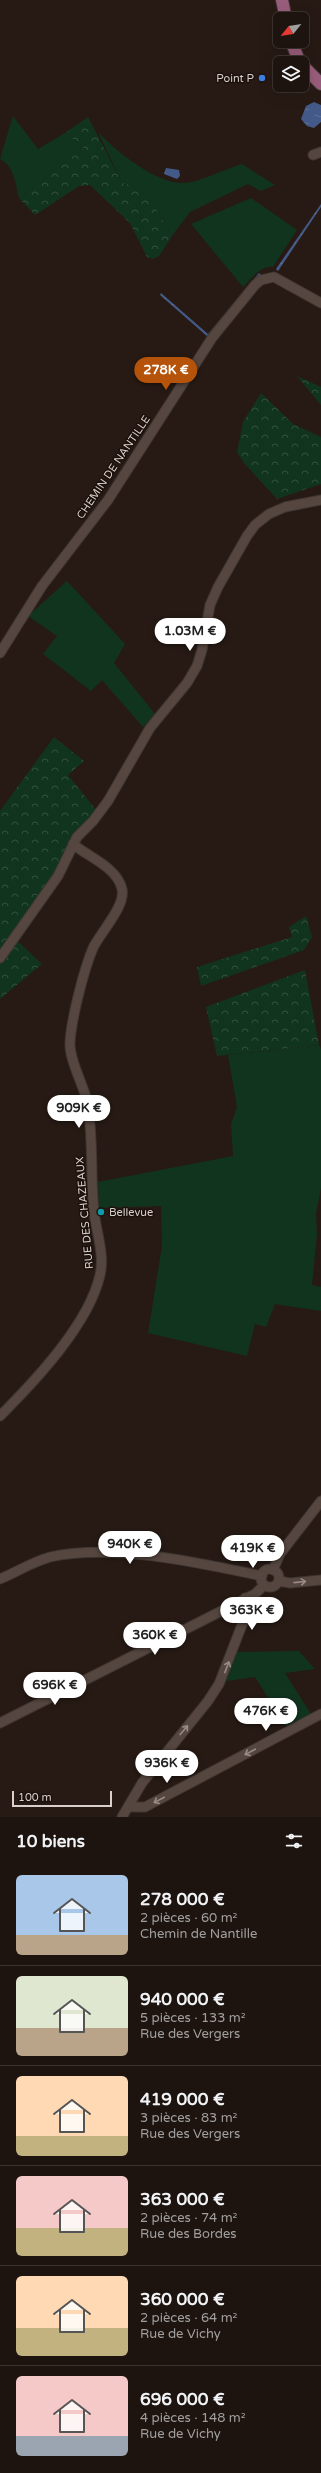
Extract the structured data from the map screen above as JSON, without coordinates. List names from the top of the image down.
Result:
{
  "streets": {
    "street": ["CHEMIN DE NANTILLE", "RUE DES CHAZEAUX"]
  },
  "places": ["Point P", "Bellevue"],
  "scale_bar": "100 m",
  "north": "bottom left",
  "page": {
    "price": [
      "278K €",
      "1.03M €",
      "909K €",
      "940K €",
      "419K €",
      "363K €",
      "360K €",
      "696K €",
      "476K €",
      "936K €"
    ],
    "scale": "100 m",
    "heading": "10 biens",
    "list": [
      {
        "name": "278 000 €",
        "note": "2 pièces · 60 m² · Chemin de Nantille"
      },
      {
        "name": "940 000 €",
        "note": "5 pièces · 133 m² · Rue des Vergers"
      },
      {
        "name": "419 000 €",
        "note": "3 pièces · 83 m² · Rue des Vergers"
      },
      {
        "name": "363 000 €",
        "note": "2 pièces · 74 m² · Rue des Bordes"
      },
      {
        "name": "360 000 €",
        "note": "2 pièces · 64 m² · Rue de Vichy"
      },
      {
        "name": "696 000 €",
        "note": "4 pièces · 148 m² · Rue de Vichy"
      }
    ]
  }
}
